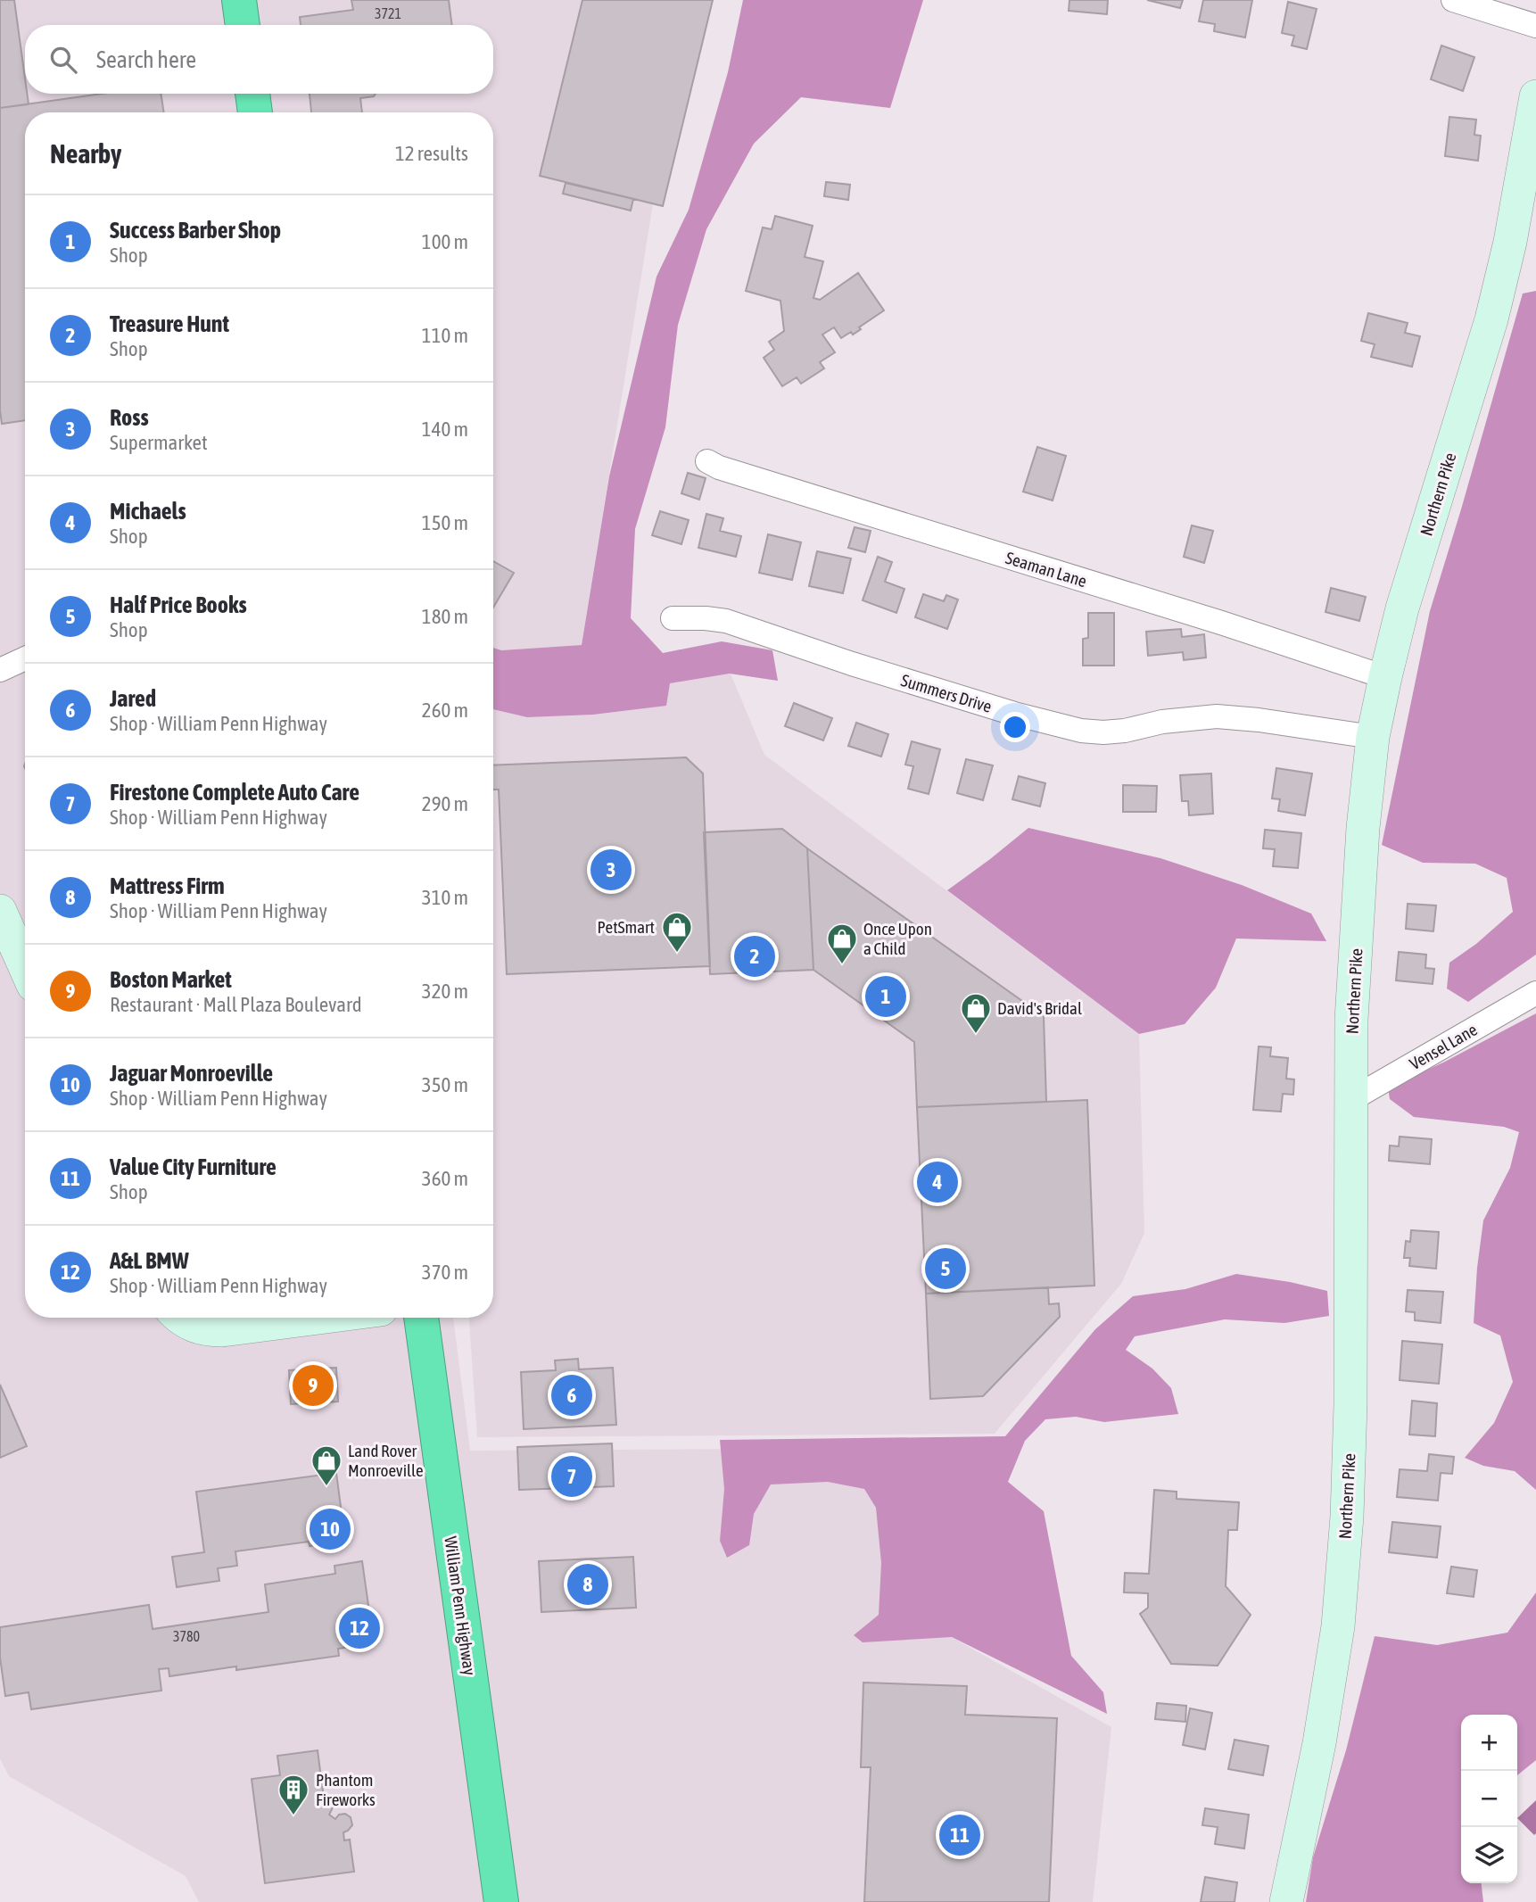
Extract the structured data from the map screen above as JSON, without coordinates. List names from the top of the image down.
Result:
{
  "streets": {
    "highway": ["William Penn Highway"],
    "street": [
      "Northern Pike",
      "Seaman Lane",
      "Summers Drive",
      "Vensel Lane"
    ]
  },
  "crossings": [
    ["Northern Pike", "Seaman Lane"],
    ["Northern Pike", "Summers Drive"],
    ["Northern Pike", "Vensel Lane"]
  ],
  "places": {
    "shop": [
      "PetSmart",
      "Once Upon a Child",
      "David's Bridal",
      "Land Rover Monroeville"
    ],
    "building": ["Phantom Fireworks"]
  },
  "house_numbers": ["3721", "3780"],
  "page": {
    "search": "Search here",
    "heading": ["Nearby", "12 results"],
    "list": [
      {
        "mark": "1",
        "name": "Success Barber Shop",
        "note": "Shop",
        "value": "100 m"
      },
      {
        "mark": "2",
        "name": "Treasure Hunt",
        "note": "Shop",
        "value": "110 m"
      },
      {
        "mark": "3",
        "name": "Ross",
        "note": "Supermarket",
        "value": "140 m"
      },
      {
        "mark": "4",
        "name": "Michaels",
        "note": "Shop",
        "value": "150 m"
      },
      {
        "mark": "5",
        "name": "Half Price Books",
        "note": "Shop",
        "value": "180 m"
      },
      {
        "mark": "6",
        "name": "Jared",
        "note": "Shop · William Penn Highway",
        "value": "260 m"
      },
      {
        "mark": "7",
        "name": "Firestone Complete Auto Care",
        "note": "Shop · William Penn Highway",
        "value": "290 m"
      },
      {
        "mark": "8",
        "name": "Mattress Firm",
        "note": "Shop · William Penn Highway",
        "value": "310 m"
      },
      {
        "mark": "9",
        "name": "Boston Market",
        "note": "Restaurant · Mall Plaza Boulevard",
        "value": "320 m"
      },
      {
        "mark": "10",
        "name": "Jaguar Monroeville",
        "note": "Shop · William Penn Highway",
        "value": "350 m"
      },
      {
        "mark": "11",
        "name": "Value City Furniture",
        "note": "Shop",
        "value": "360 m"
      },
      {
        "mark": "12",
        "name": "A&L BMW",
        "note": "Shop · William Penn Highway",
        "value": "370 m"
      }
    ],
    "pins": [
      "3",
      "2",
      "1",
      "4",
      "5",
      "9",
      "6",
      "7",
      "10",
      "8",
      "12",
      "11"
    ],
    "map_buttons": ["+", "−"]
  }
}
